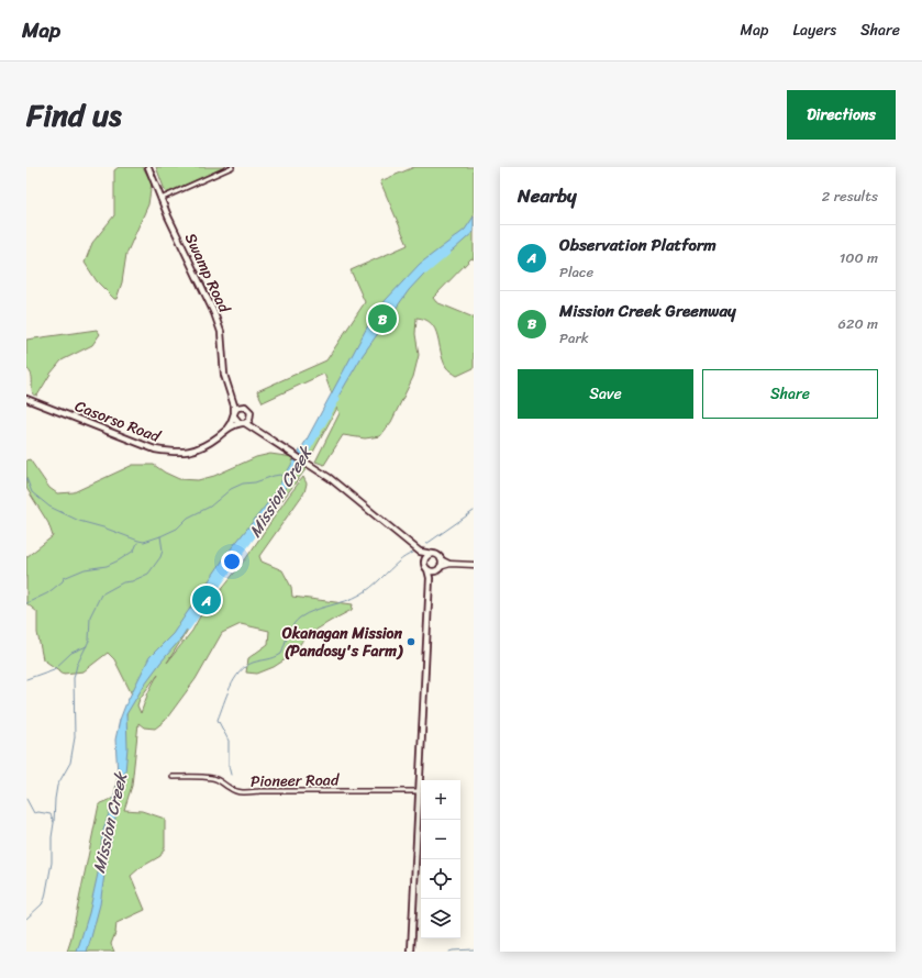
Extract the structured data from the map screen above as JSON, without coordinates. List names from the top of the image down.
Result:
{
  "streets": {
    "main road": ["Swamp Road", "Casorso Road"],
    "street": ["Pioneer Road"]
  },
  "crossings": [
    ["Swamp Road", "Casorso Road"]
  ],
  "water": ["Mission Creek"],
  "places": ["Okanagan Mission (Pandosy's Farm)"],
  "page": {
    "header": "Map",
    "nav": ["Map", "Layers", "Share"],
    "title": "Find us",
    "buttons": [
      "Directions",
      ["Save", "Share"]
    ],
    "heading": ["Nearby", "2 results"],
    "list": [
      {
        "mark": "A",
        "name": "Observation Platform",
        "note": "Place",
        "value": "100 m"
      },
      {
        "mark": "B",
        "name": "Mission Creek Greenway",
        "note": "Park",
        "value": "620 m"
      }
    ],
    "pins": ["B", "A"],
    "map_buttons": ["+", "−"]
  }
}
